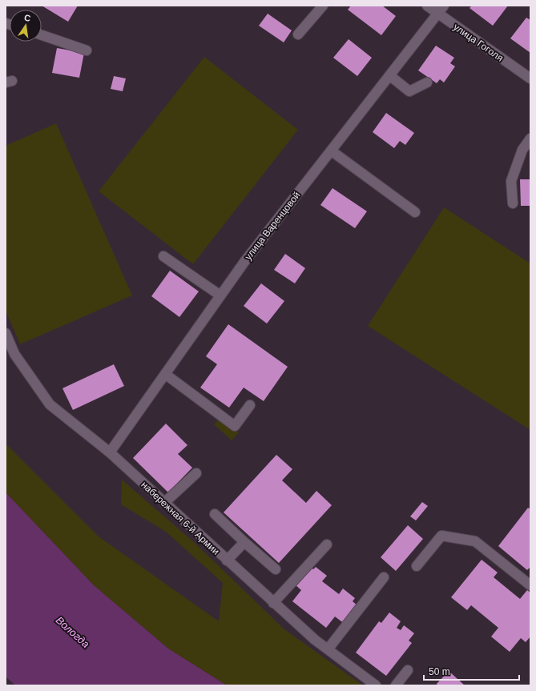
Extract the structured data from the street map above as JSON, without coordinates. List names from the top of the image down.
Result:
{
  "streets": {
    "street": ["улица Гоголя", "улица Варенцовой", "набережная 6-й Армии"]
  },
  "crossings": [
    ["улица Гоголя", "улица Варенцовой"],
    ["улица Варенцовой", "набережная 6-й Армии"]
  ],
  "water": ["Вологда"],
  "scale_bar": "50 m",
  "north": "top"
}
